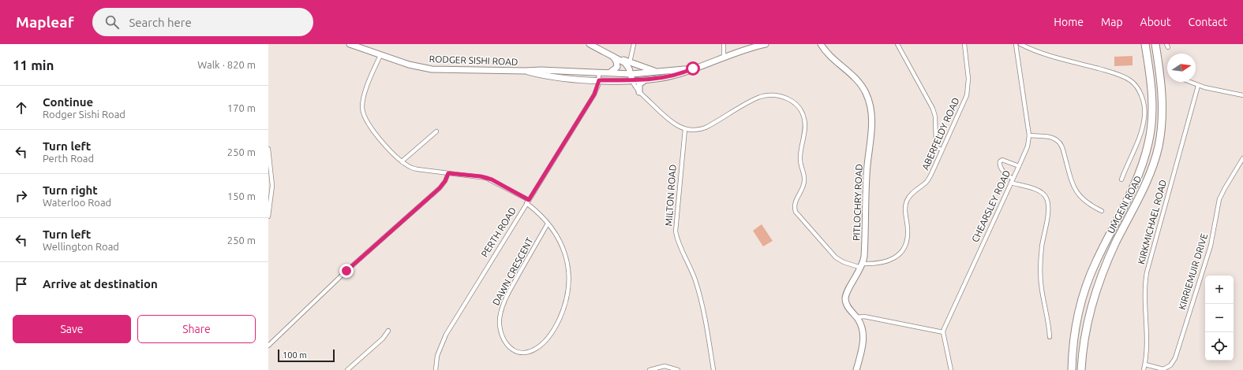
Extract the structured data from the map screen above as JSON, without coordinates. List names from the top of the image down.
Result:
{
  "streets": {
    "highway": ["UMGENI ROAD"],
    "main road": ["RODGER SISHI ROAD", "PITLOCHRY ROAD"],
    "street": [
      "ABERFELDY ROAD",
      "MILTON ROAD",
      "CHEARSLEY ROAD",
      "KIRKMICHAEL ROAD",
      "PERTH ROAD",
      "DAWN CRESCENT",
      "KIRRIEMUIR DRIVE"
    ]
  },
  "crossings": [
    ["RODGER SISHI ROAD", "ABERFELDY ROAD"],
    ["RODGER SISHI ROAD", "PERTH ROAD"],
    ["ABERFELDY ROAD", "MILTON ROAD"],
    ["ABERFELDY ROAD", "PITLOCHRY ROAD"],
    ["KIRKMICHAEL ROAD", "KIRRIEMUIR DRIVE"],
    ["PERTH ROAD", "DAWN CRESCENT"]
  ],
  "scale_bar": "100 m",
  "north": "right",
  "page": {
    "header": "Mapleaf",
    "search": "Search here",
    "nav": [
      "Home",
      "Map",
      "About",
      "Contact"
    ],
    "heading": ["11 min", "Walk · 820 m"],
    "list": [
      ["Continue", "Rodger Sishi Road", "170 m"],
      ["Turn left", "Perth Road", "250 m"],
      ["Turn right", "Waterloo Road", "150 m"],
      ["Turn left", "Wellington Road", "250 m"],
      "Arrive at destination"
    ],
    "map_buttons": ["+", "−"],
    "buttons": ["Save", "Share"],
    "scale": "100 m"
  }
}
